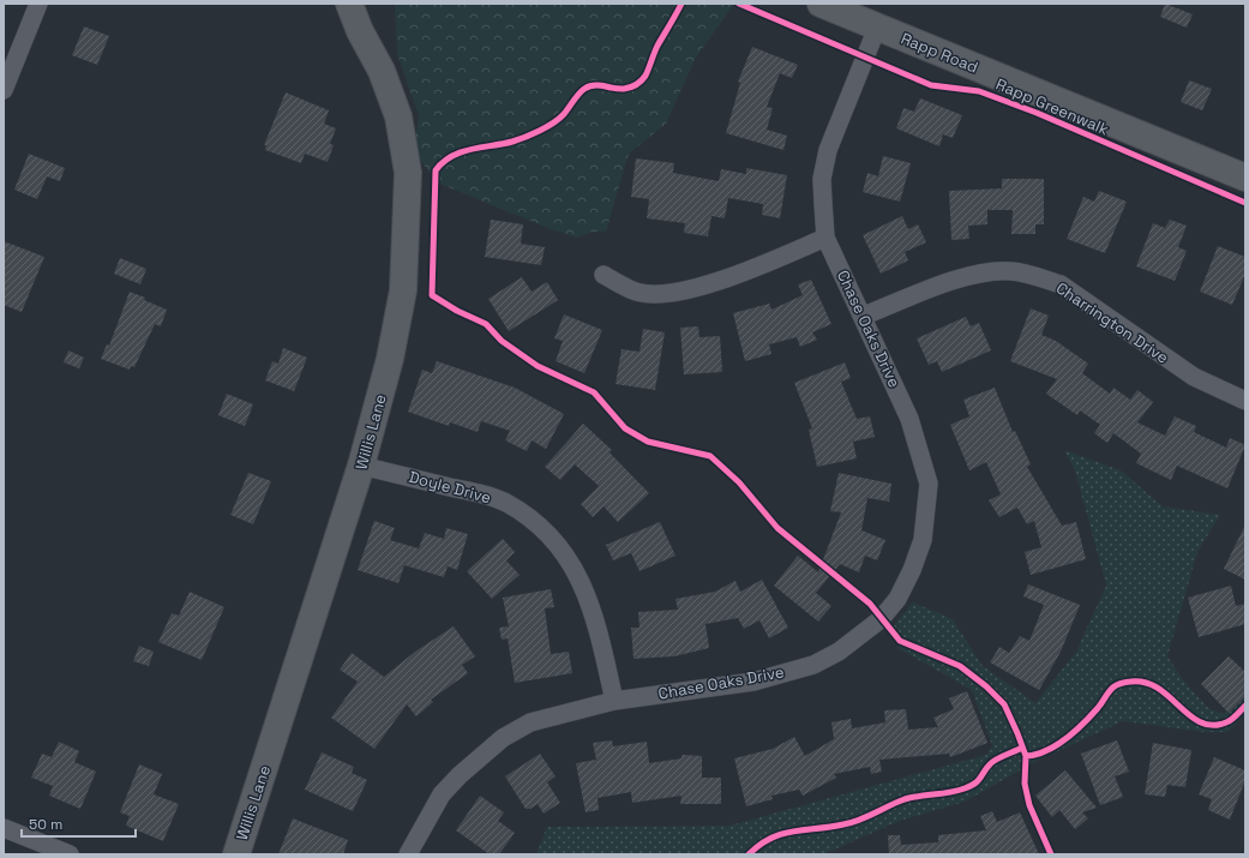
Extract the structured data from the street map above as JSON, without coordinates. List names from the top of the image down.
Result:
{
  "streets": {
    "street": [
      "Rapp Road",
      "Charrington Drive",
      "Chase Oaks Drive",
      "Willis Lane",
      "Doyle Drive"
    ],
    "cycle path": ["Rapp Greenwalk"]
  },
  "crossings": [
    ["Rapp Road", "Chase Oaks Drive"],
    ["Charrington Drive", "Chase Oaks Drive"],
    ["Chase Oaks Drive", "Doyle Drive"],
    ["Willis Lane", "Doyle Drive"]
  ],
  "scale_bar": "50 m"
}
